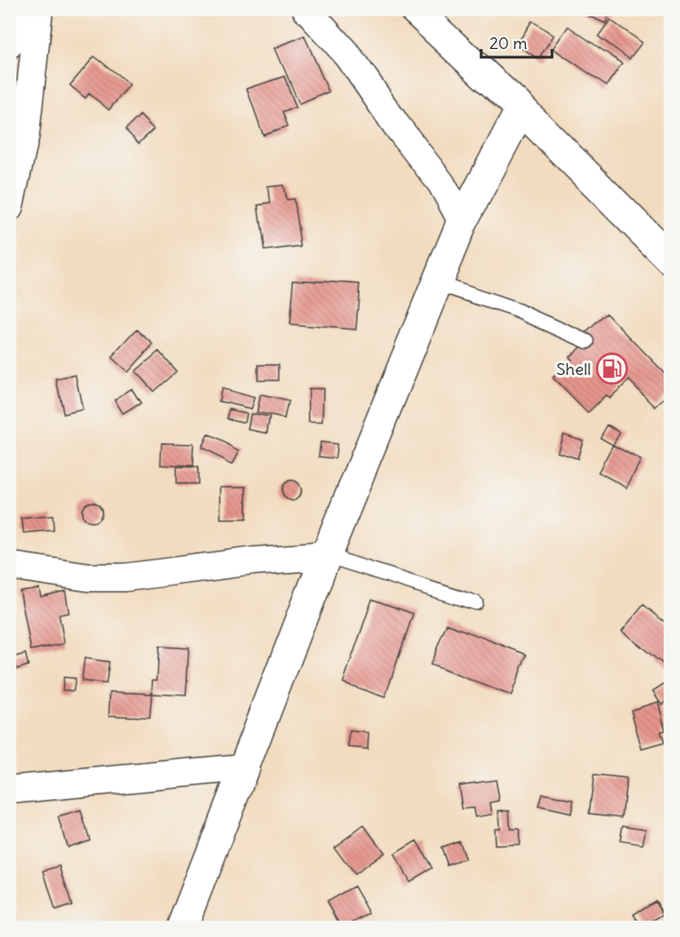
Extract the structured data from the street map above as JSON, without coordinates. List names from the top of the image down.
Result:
{
  "places": {
    "fuel station": ["Shell"]
  },
  "scale_bar": "20 m"
}
